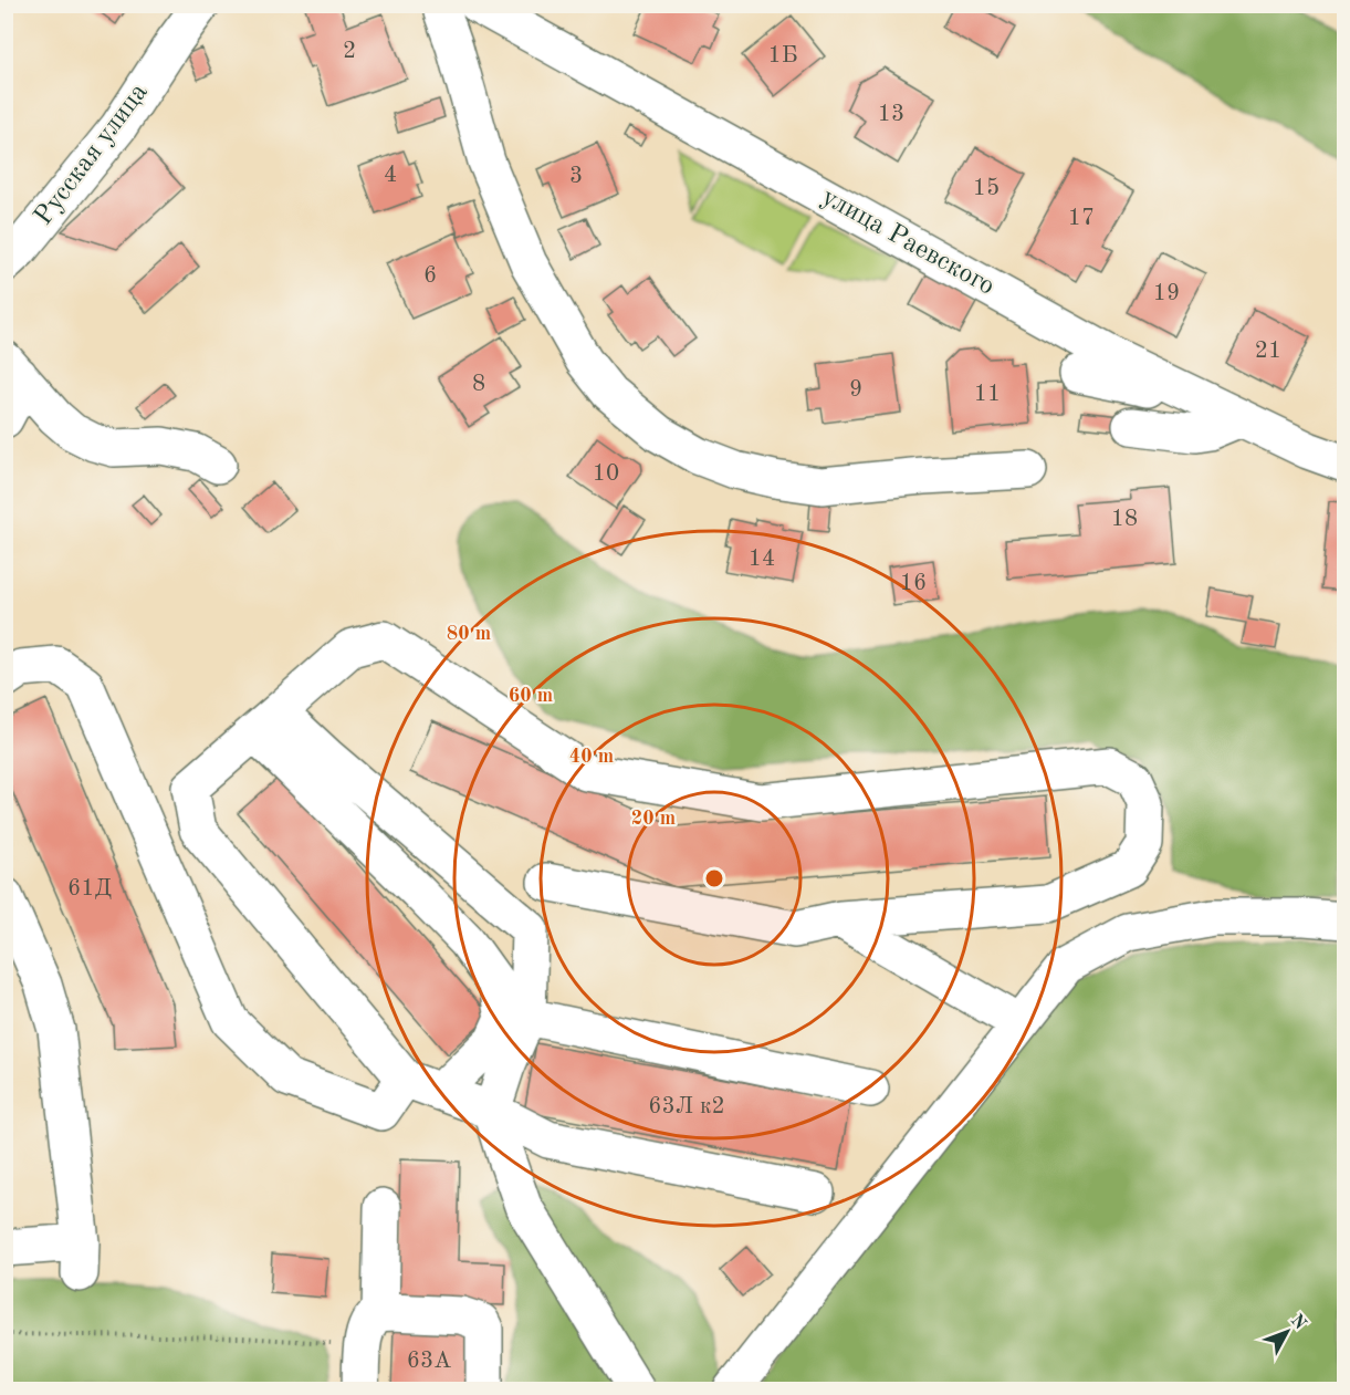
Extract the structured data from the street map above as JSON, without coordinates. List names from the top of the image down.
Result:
{
  "streets": {
    "street": ["Русская улица", "улица Раевского"]
  },
  "house_numbers": [
    "2",
    "1Б",
    "13",
    "4",
    "3",
    "15",
    "17",
    "6",
    "19",
    "21",
    "8",
    "9",
    "11",
    "10",
    "18",
    "14",
    "16",
    "61Д",
    "63Л к2",
    "63А"
  ],
  "north": "top right",
  "rings": [
    "80 m",
    "60 m",
    "40 m",
    "20 m"
  ]
}
